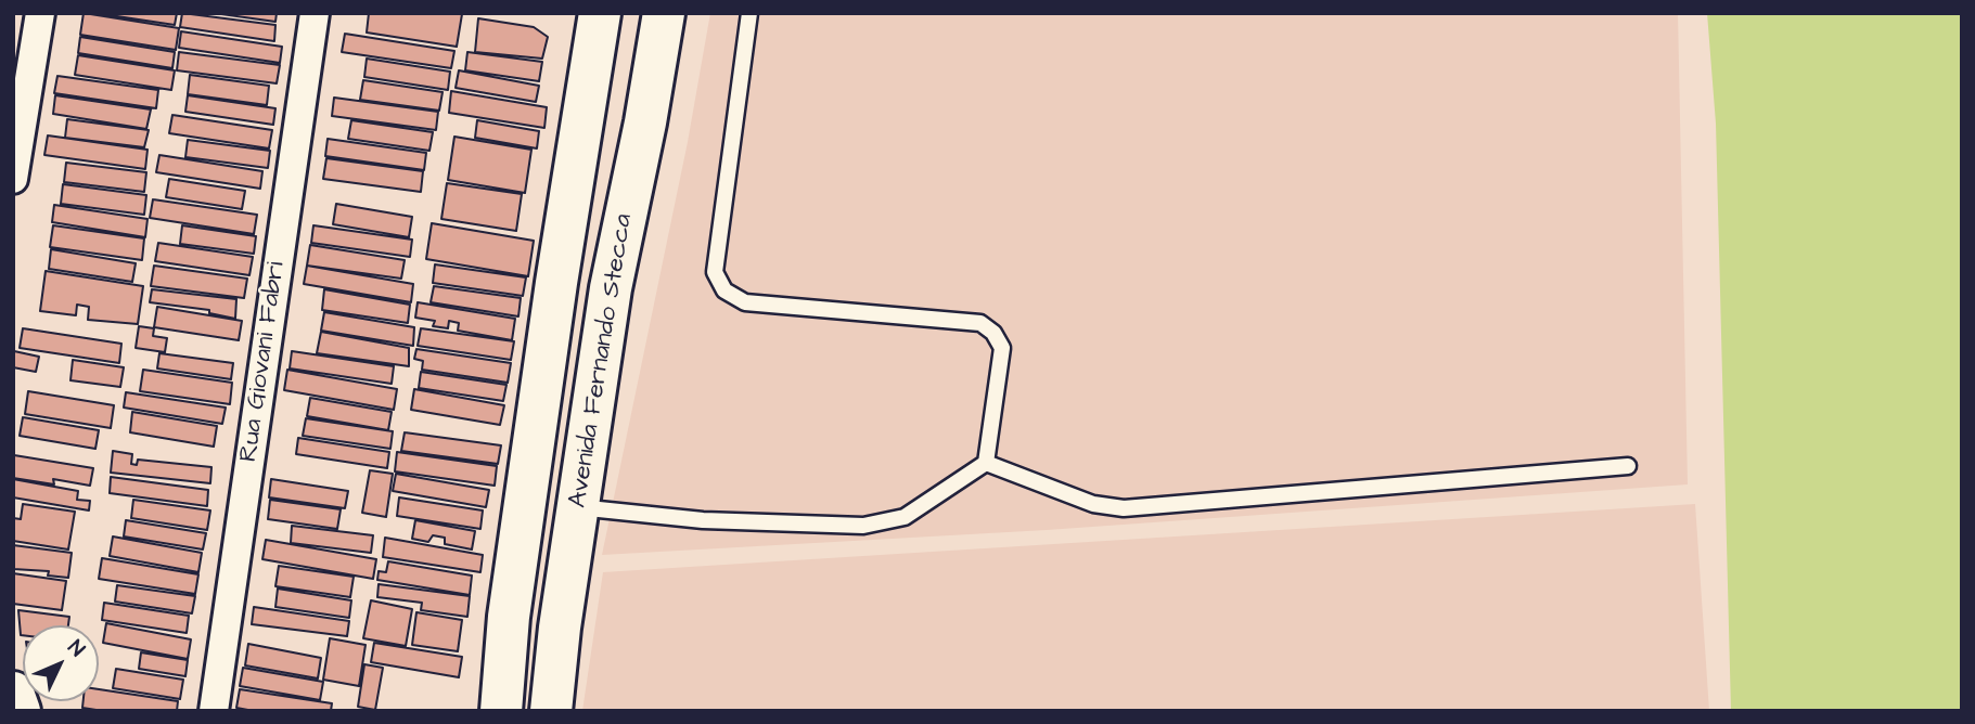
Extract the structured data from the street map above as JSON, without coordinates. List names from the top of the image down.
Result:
{
  "streets": {
    "main road": ["Avenida Fernando Stecca"],
    "street": ["Rua Giovani Fabri"]
  },
  "north": "top right"
}
